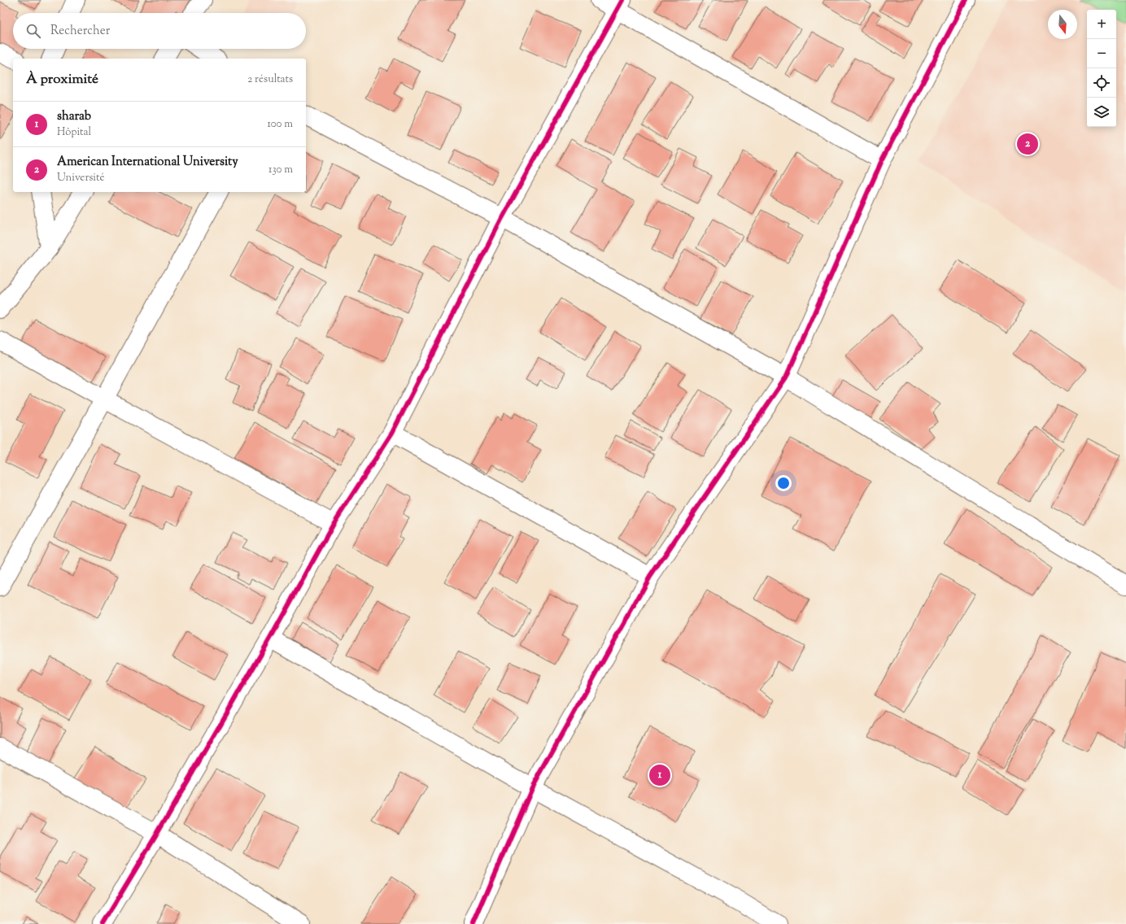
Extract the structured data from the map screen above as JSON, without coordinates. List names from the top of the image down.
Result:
{
  "north": "bottom",
  "page": {
    "map_buttons": ["+", "−"],
    "search": "Rechercher",
    "heading": ["À proximité", "2 résultats"],
    "list": [
      {
        "mark": "1",
        "name": "sharab",
        "note": "Hôpital",
        "value": "100 m"
      },
      {
        "mark": "2",
        "name": "American International University",
        "note": "Université",
        "value": "130 m"
      }
    ],
    "pins": ["2", "1"]
  }
}
